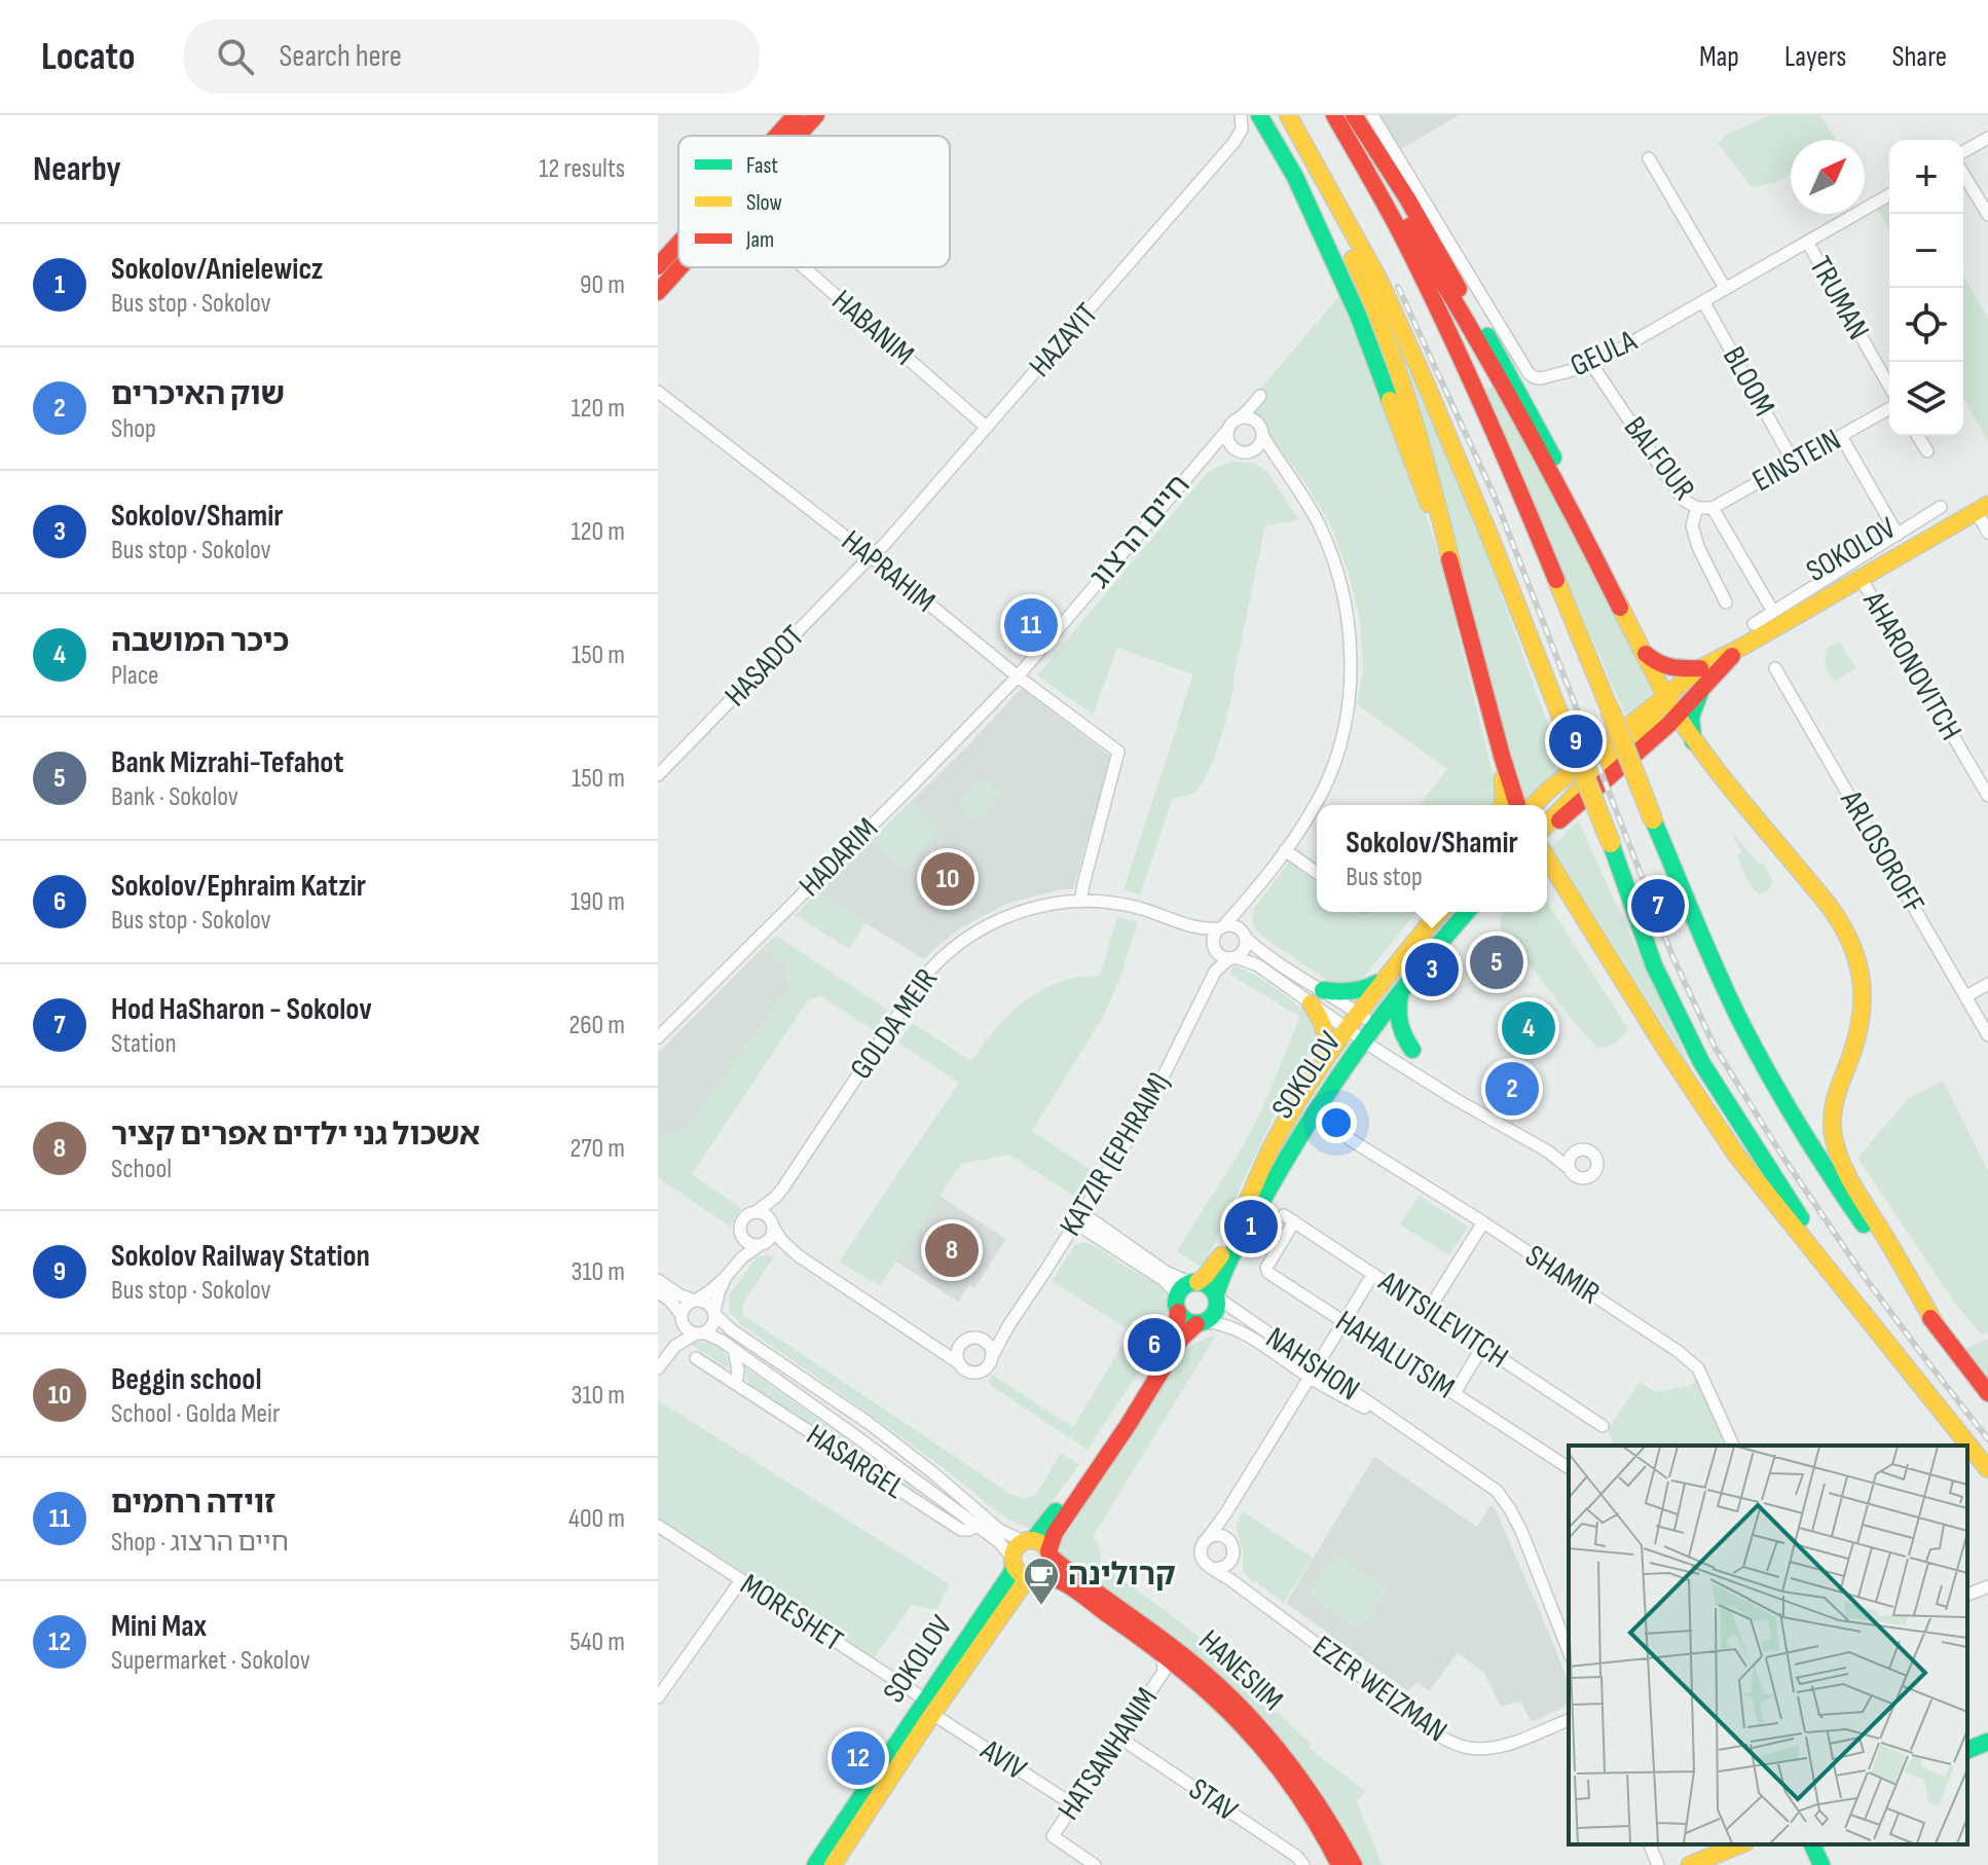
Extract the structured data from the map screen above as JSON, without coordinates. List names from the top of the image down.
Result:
{
  "streets": {
    "main road": ["SOKOLOV", "HANESIIM"],
    "street": [
      "TRUMAN",
      "HABANIM",
      "HAZAYIT",
      "GEULA",
      "BLOOM",
      "BALFOUR",
      "EINSTEIN",
      "חיים הרצוג",
      "HAPRAHIM",
      "HASADOT",
      "AHARONOVITCH",
      "ARLOSOROFF",
      "HADARIM",
      "GOLDA MEIR",
      "KATZIR (EPHRAIM)",
      "SHAMIR",
      "ANTSILEVITCH",
      "HAHALUTSIM",
      "NAHSHON",
      "HASARGEL",
      "MORESHET",
      "EZER WEIZMAN",
      "HATSANHANIM",
      "AVIV",
      "STAV"
    ]
  },
  "crossings": [
    ["TRUMAN", "GEULA"],
    ["HABANIM", "HAZAYIT"],
    ["HAZAYIT", "HAPRAHIM"],
    ["HAZAYIT", "HASADOT"],
    ["GEULA", "BLOOM"],
    ["GEULA", "BALFOUR"],
    ["BLOOM", "EINSTEIN"],
    ["BALFOUR", "EINSTEIN"],
    ["חיים הרצוג", "HAPRAHIM"],
    ["חיים הרצוג", "HADARIM"],
    ["SOKOLOV", "AHARONOVITCH"],
    ["SOKOLOV", "NAHSHON"],
    ["SOKOLOV", "MORESHET"],
    ["SOKOLOV", "HANESIIM"],
    ["SOKOLOV", "AVIV"],
    ["HAPRAHIM", "HASADOT"],
    ["HAPRAHIM", "HADARIM"],
    ["HAPRAHIM", "GOLDA MEIR"],
    ["GOLDA MEIR", "KATZIR (EPHRAIM)"],
    ["ANTSILEVITCH", "HAHALUTSIM"],
    ["HASARGEL", "HANESIIM"],
    ["MORESHET", "AVIV"],
    ["HANESIIM", "HATSANHANIM"],
    ["HATSANHANIM", "AVIV"],
    ["HATSANHANIM", "STAV"]
  ],
  "places": {
    "cafe": ["קרולינה"]
  },
  "legend": ["Fast", "Slow", "Jam"],
  "north": "top right",
  "page": {
    "header": "Locato",
    "search": "Search here",
    "nav": ["Map", "Layers", "Share"],
    "heading": ["Nearby", "12 results"],
    "map_buttons": ["+", "−"],
    "list": [
      {
        "mark": "1",
        "name": "Sokolov/Anielewicz",
        "note": "Bus stop · Sokolov",
        "value": "90 m"
      },
      {
        "mark": "2",
        "name": "שוק האיכרים",
        "note": "Shop",
        "value": "120 m"
      },
      {
        "mark": "3",
        "name": "Sokolov/Shamir",
        "note": "Bus stop · Sokolov",
        "value": "120 m"
      },
      {
        "mark": "4",
        "name": "כיכר המושבה",
        "note": "Place",
        "value": "150 m"
      },
      {
        "mark": "5",
        "name": "Bank Mizrahi-Tefahot",
        "note": "Bank · Sokolov",
        "value": "150 m"
      },
      {
        "mark": "6",
        "name": "Sokolov/Ephraim Katzir",
        "note": "Bus stop · Sokolov",
        "value": "190 m"
      },
      {
        "mark": "7",
        "name": "Hod HaSharon - Sokolov",
        "note": "Station",
        "value": "260 m"
      },
      {
        "mark": "8",
        "name": "אשכול גני ילדים אפרים קציר",
        "note": "School",
        "value": "270 m"
      },
      {
        "mark": "9",
        "name": "Sokolov Railway Station",
        "note": "Bus stop · Sokolov",
        "value": "310 m"
      },
      {
        "mark": "10",
        "name": "Beggin school",
        "note": "School · Golda Meir",
        "value": "310 m"
      },
      {
        "mark": "11",
        "name": "זוידה רחמים",
        "note": "Shop · חיים הרצוג",
        "value": "400 m"
      },
      {
        "mark": "12",
        "name": "Mini Max",
        "note": "Supermarket · Sokolov",
        "value": "540 m"
      }
    ],
    "pins": [
      "11",
      "9",
      "10",
      "7",
      "5",
      "3",
      "4",
      "2",
      "1",
      "8",
      "6",
      "12"
    ],
    "popup": ["Sokolov/Shamir", "Bus stop"]
  }
}
